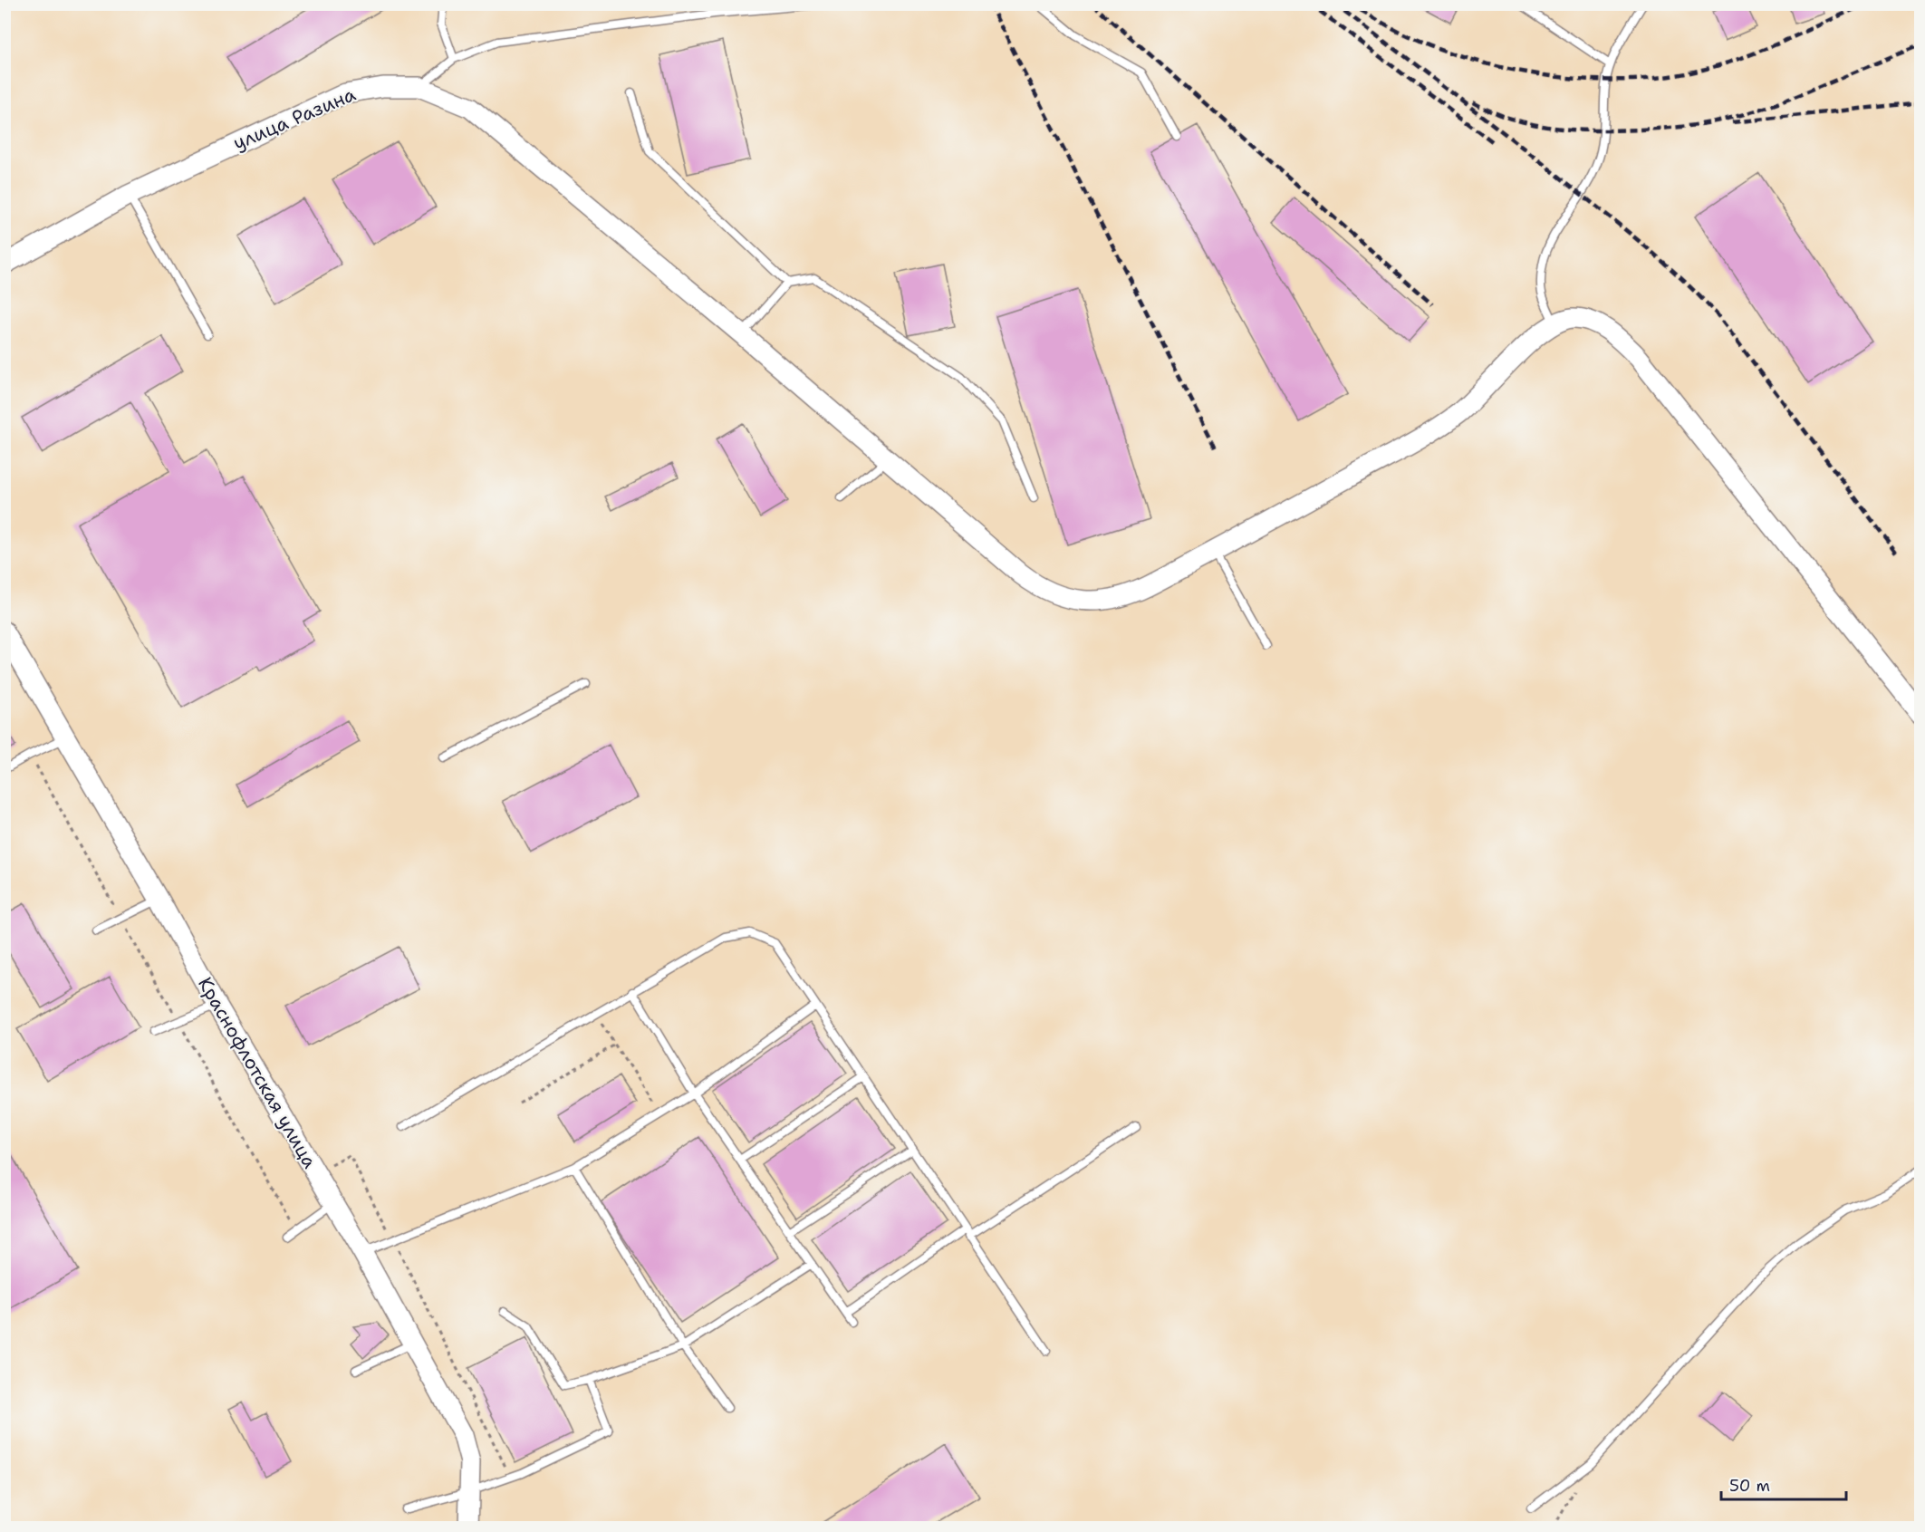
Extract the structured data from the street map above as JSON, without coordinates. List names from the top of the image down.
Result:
{
  "streets": {
    "street": ["улица Разина", "Краснофлотская улица"]
  },
  "scale_bar": "50 m"
}
